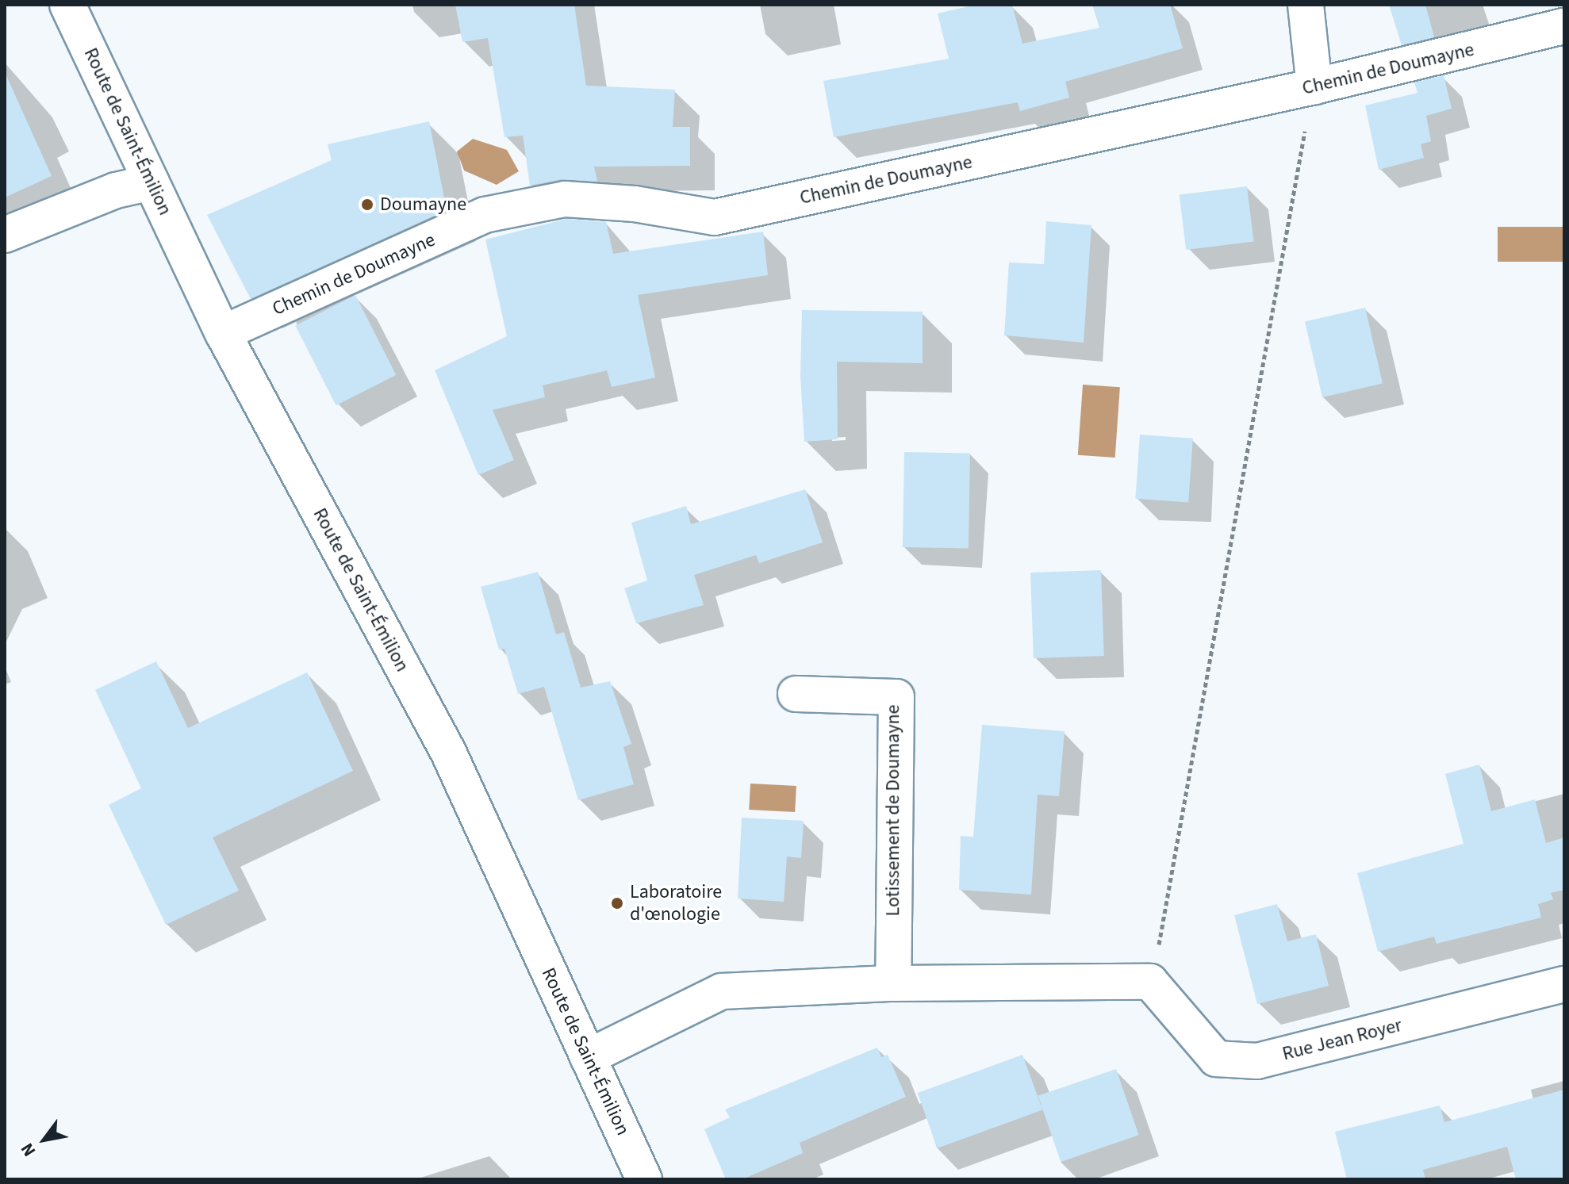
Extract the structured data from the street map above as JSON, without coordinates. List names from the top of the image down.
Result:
{
  "streets": {
    "street": [
      "Chemin de Doumayne",
      "Route de Saint-Émilion",
      "Lotissement de Doumayne",
      "Rue Jean Royer"
    ]
  },
  "crossings": [
    ["Chemin de Doumayne", "Route de Saint-Émilion"]
  ],
  "places": ["Doumayne", "Laboratoire d'œnologie"],
  "north": "bottom left"
}
